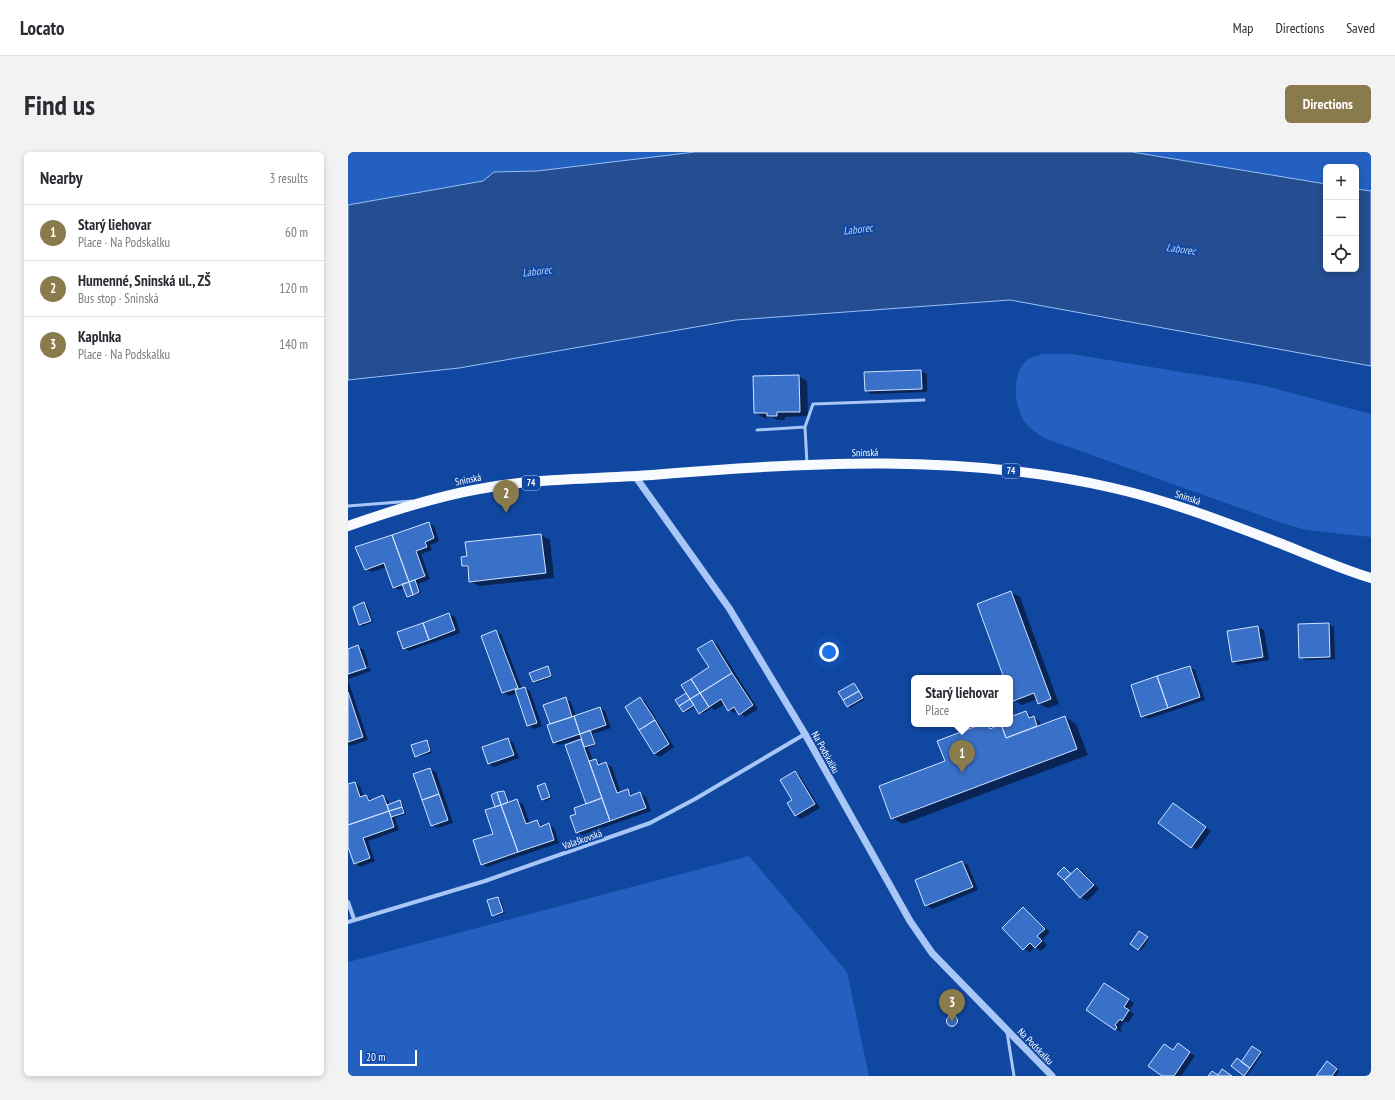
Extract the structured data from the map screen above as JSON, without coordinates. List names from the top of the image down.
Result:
{
  "streets": {
    "main road": ["Sninská", "74"],
    "street": ["Na Podskalku", "Valaškovská"]
  },
  "crossings": [
    ["Sninská", "Na Podskalku"],
    ["Na Podskalku", "Valaškovská"]
  ],
  "water": ["Laborec"],
  "scale_bar": "20 m",
  "page": {
    "header": "Locato",
    "nav": ["Map", "Directions", "Saved"],
    "buttons": "Directions",
    "title": "Find us",
    "heading": ["Nearby", "3 results"],
    "map_buttons": ["+", "−"],
    "list": [
      {
        "mark": "1",
        "name": "Starý liehovar",
        "note": "Place · Na Podskalku",
        "value": "60 m"
      },
      {
        "mark": "2",
        "name": "Humenné, Sninská ul., ZŠ",
        "note": "Bus stop · Sninská",
        "value": "120 m"
      },
      {
        "mark": "3",
        "name": "Kaplnka",
        "note": "Place · Na Podskalku",
        "value": "140 m"
      }
    ],
    "pins": ["2", "1", "3"],
    "popup": ["Starý liehovar", "Place"],
    "scale": "20 m"
  }
}
